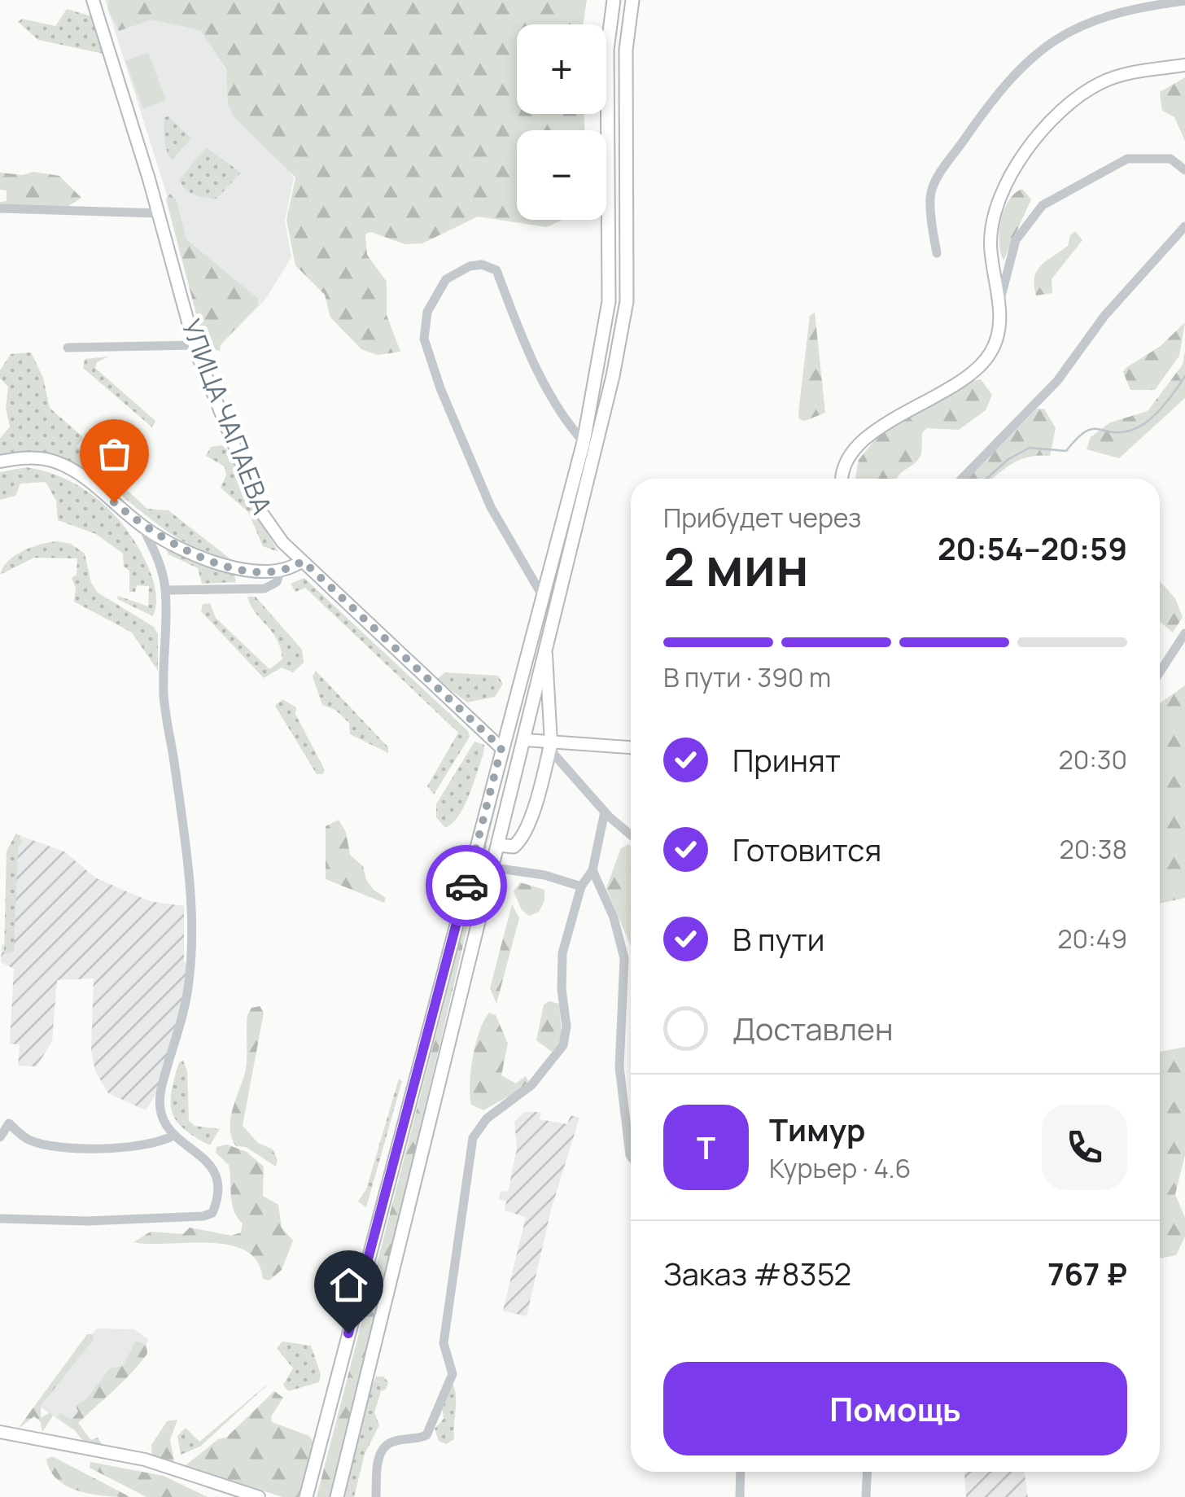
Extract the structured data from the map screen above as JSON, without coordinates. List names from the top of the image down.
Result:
{
  "streets": {
    "main road": ["УЛИЦА ЧАПАЕВА"]
  },
  "page": {
    "map_buttons": ["+", "−"],
    "heading": ["2 мин", "Прибудет через", "20:54–20:59"],
    "panel": [
      "Тимур",
      "Курьер · 4.6",
      "Заказ #8352",
      "767 ₽"
    ],
    "bar": "В пути · 390 m",
    "list": [
      ["Принят", "20:30"],
      ["Готовится", "20:38"],
      ["В пути", "20:49"],
      "Доставлен"
    ],
    "round": "Т",
    "buttons": "Помощь"
  }
}
